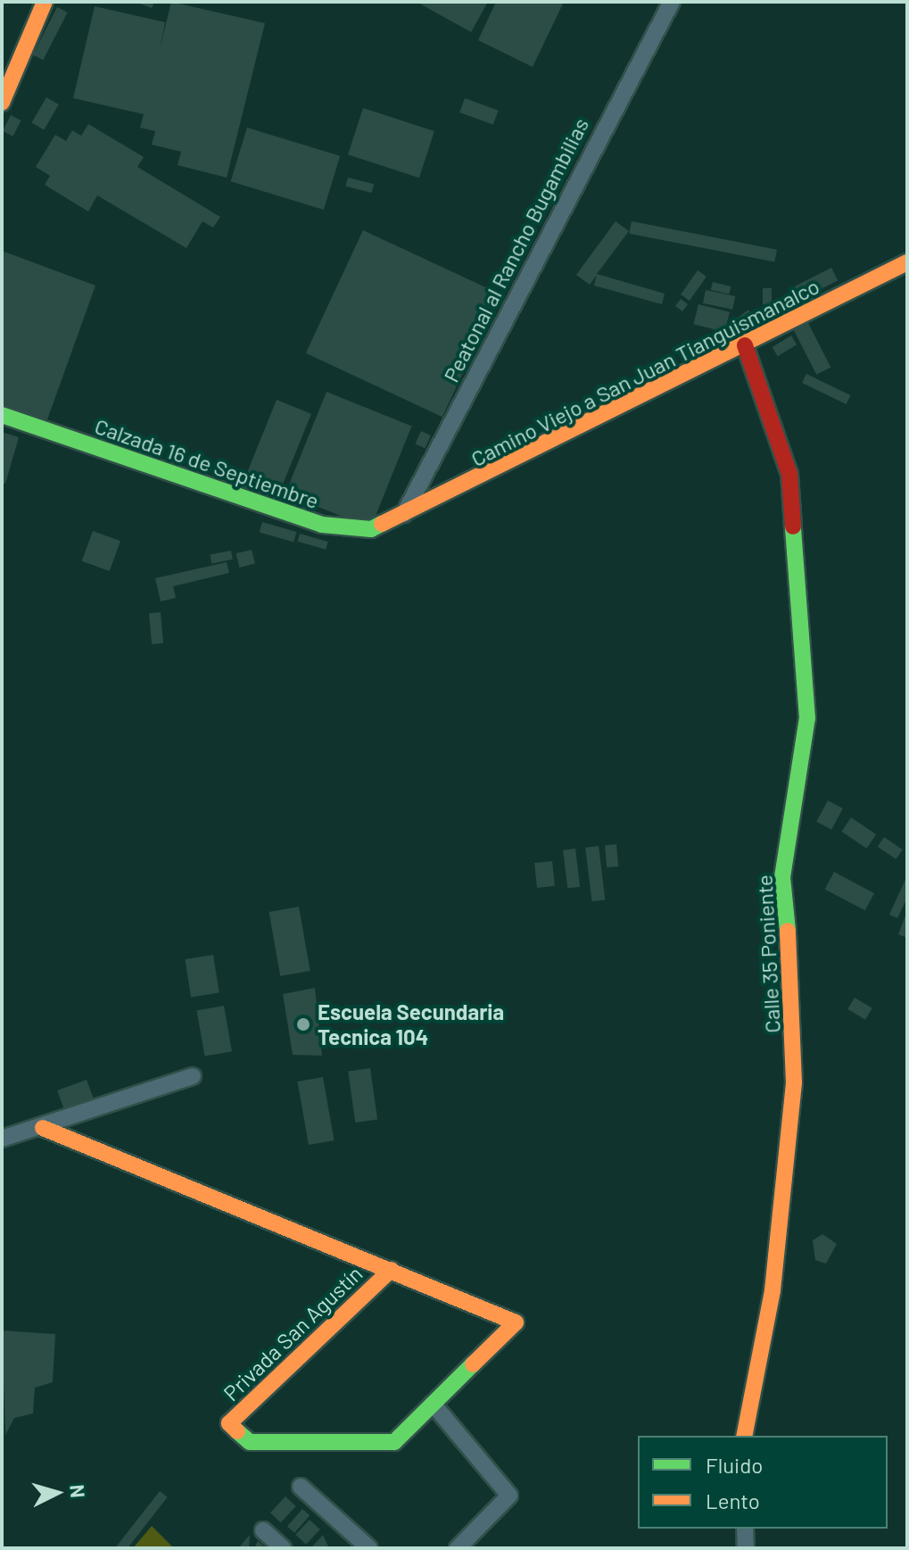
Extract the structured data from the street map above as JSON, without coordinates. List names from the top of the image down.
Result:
{
  "streets": {
    "street": [
      "Peatonal al Rancho Bugambilias",
      "Camino Viejo a San Juan Tianguismanalco",
      "Calzada 16 de Septiembre",
      "Calle 35 Poniente",
      "Privada San Agustín"
    ]
  },
  "crossings": [
    ["Peatonal al Rancho Bugambilias", "Camino Viejo a San Juan Tianguismanalco"],
    ["Peatonal al Rancho Bugambilias", "Calzada 16 de Septiembre"],
    ["Camino Viejo a San Juan Tianguismanalco", "Calzada 16 de Septiembre"],
    ["Camino Viejo a San Juan Tianguismanalco", "Calle 35 Poniente"]
  ],
  "places": ["Escuela Secundaria Tecnica 104"],
  "legend": ["Fluido", "Lento"],
  "north": "right"
}
